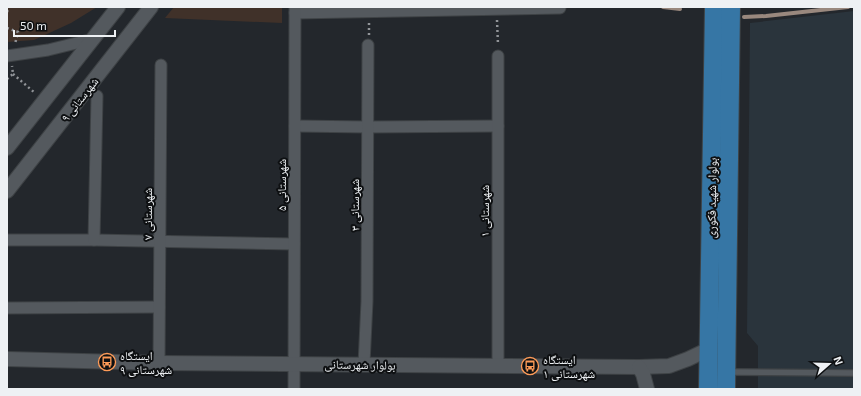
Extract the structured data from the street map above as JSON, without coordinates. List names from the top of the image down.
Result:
{
  "streets": {
    "main road": ["بولوار شهید فکوری"],
    "street": [
      "شهرستانی ۹",
      "شهرستانی ۵",
      "شهرستانی ۳",
      "شهرستانی ۱",
      "شهرستانی ۷",
      "بولوار شهرستانی"
    ]
  },
  "crossings": [
    ["شهرستانی ۵", "بولوار شهرستانی"],
    ["بولوار شهید فکوری", "بولوار شهرستانی"],
    ["شهرستانی ۳", "بولوار شهرستانی"],
    ["شهرستانی ۱", "بولوار شهرستانی"],
    ["شهرستانی ۷", "بولوار شهرستانی"]
  ],
  "places": {
    "bus stop": ["ایستگاه شهرستانی ۹", "ایستگاه شهرستانی ۱"]
  },
  "scale_bar": "50 m",
  "north": "right"
}
